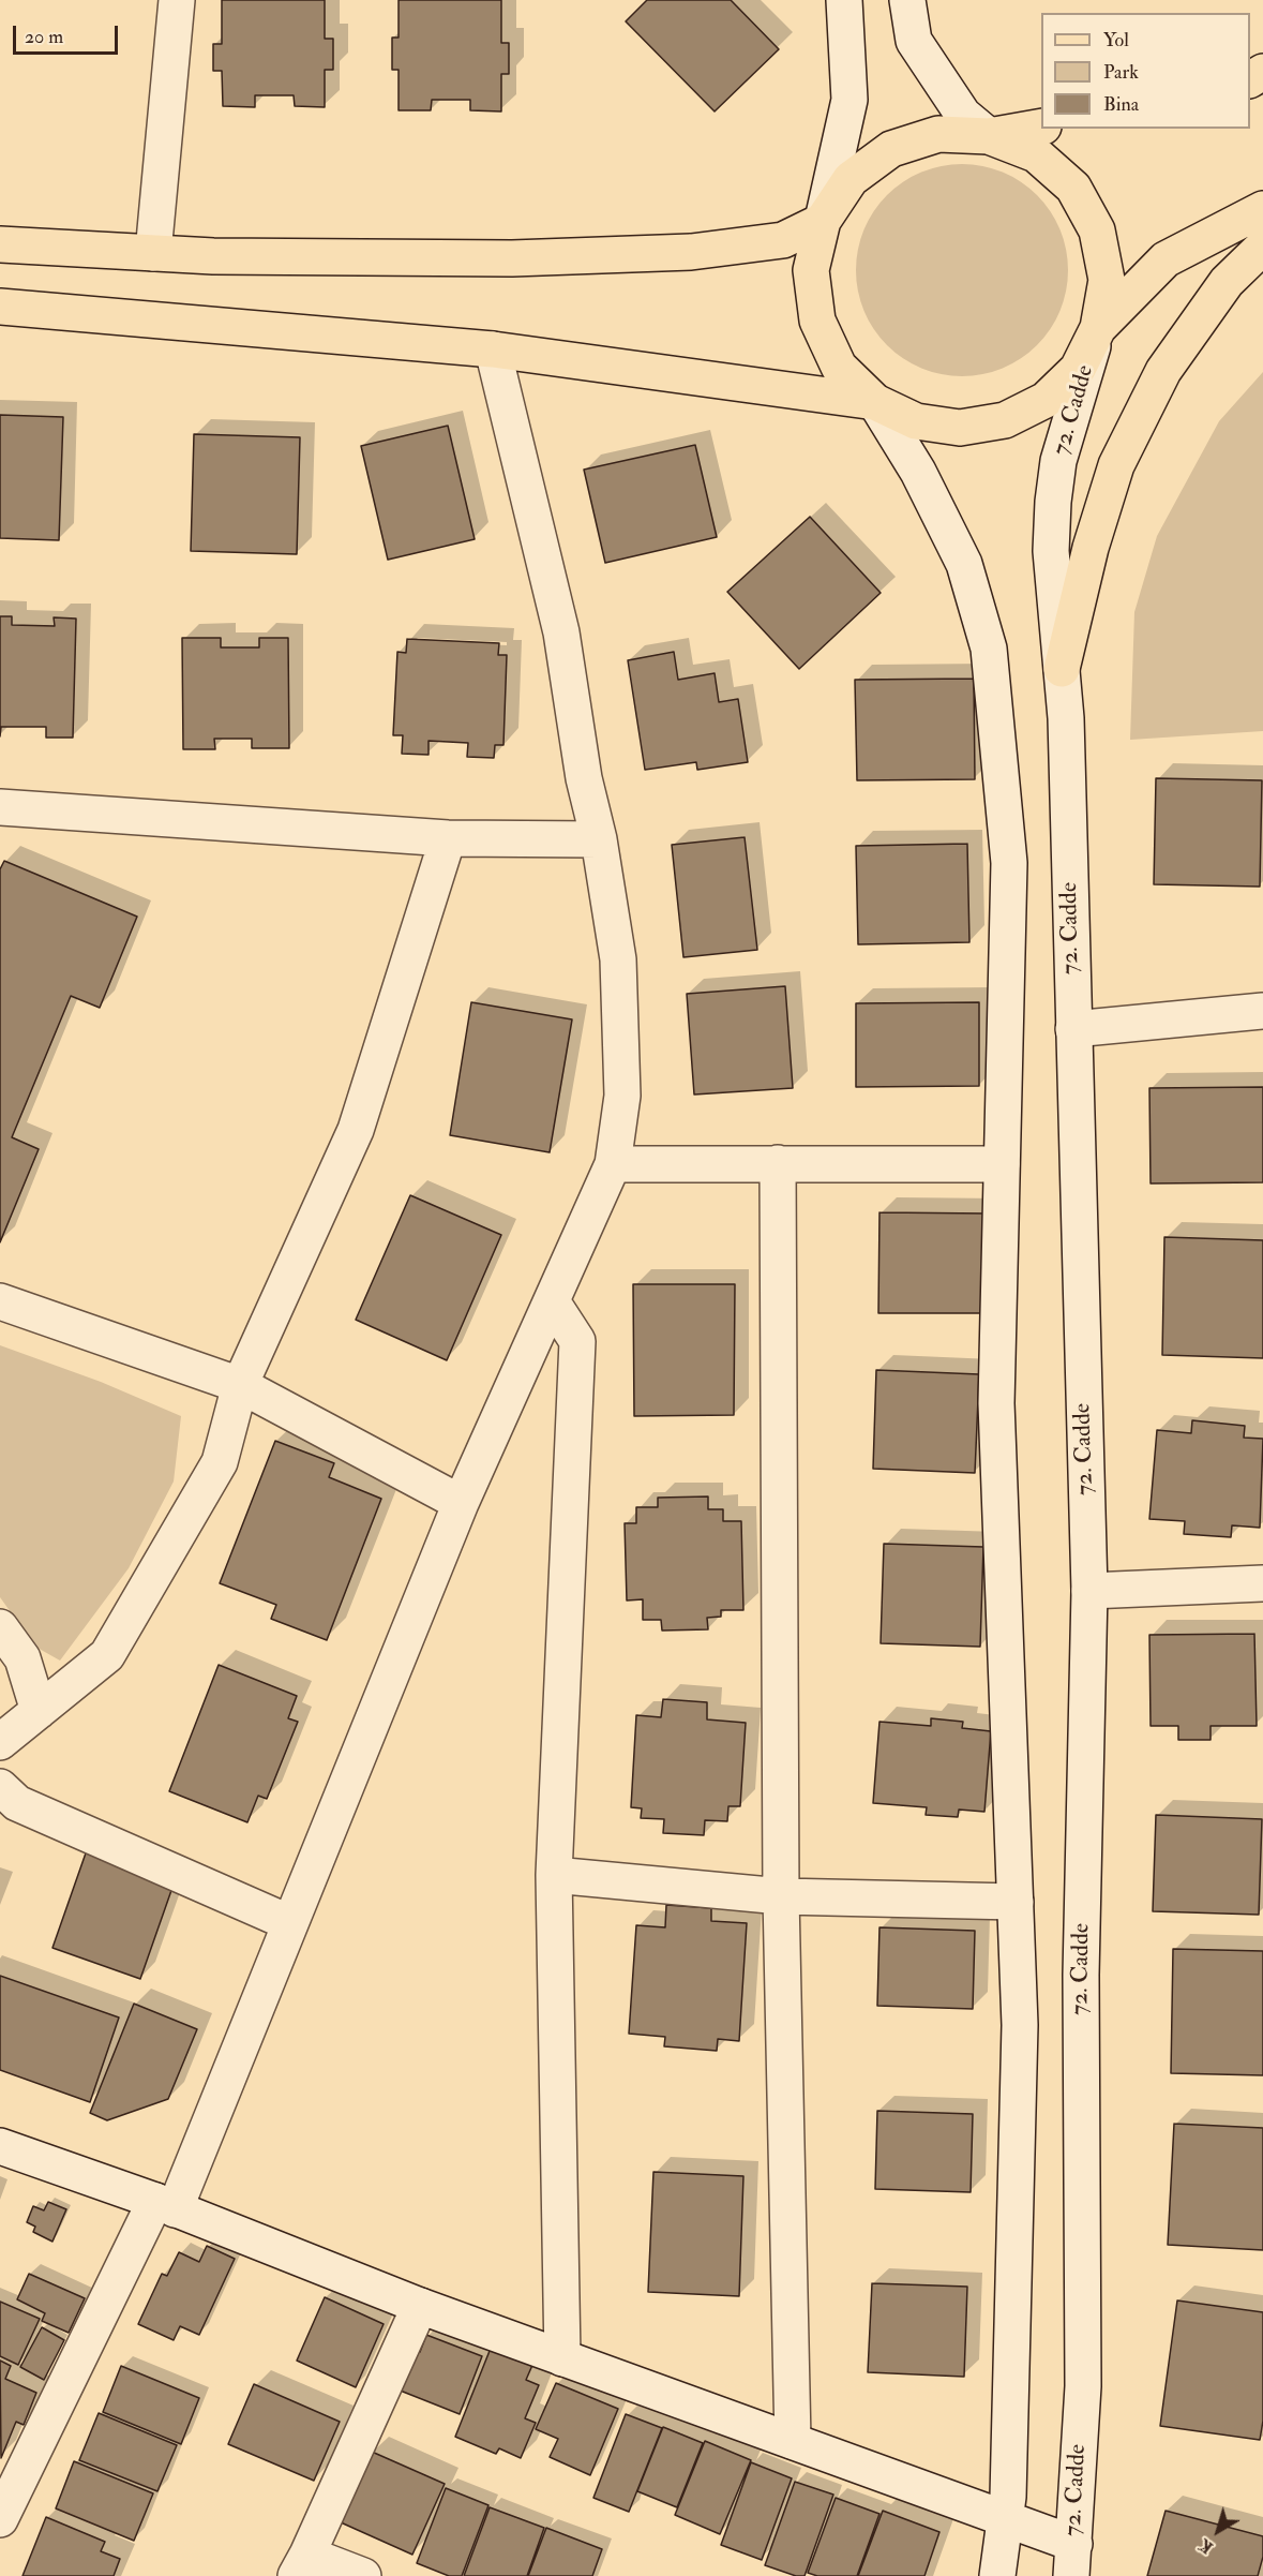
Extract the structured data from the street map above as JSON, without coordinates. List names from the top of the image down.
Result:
{
  "streets": {
    "street": ["72. Cadde"]
  },
  "legend": ["Yol", "Park", "Bina"],
  "scale_bar": "20 m",
  "north": "bottom left"
}
